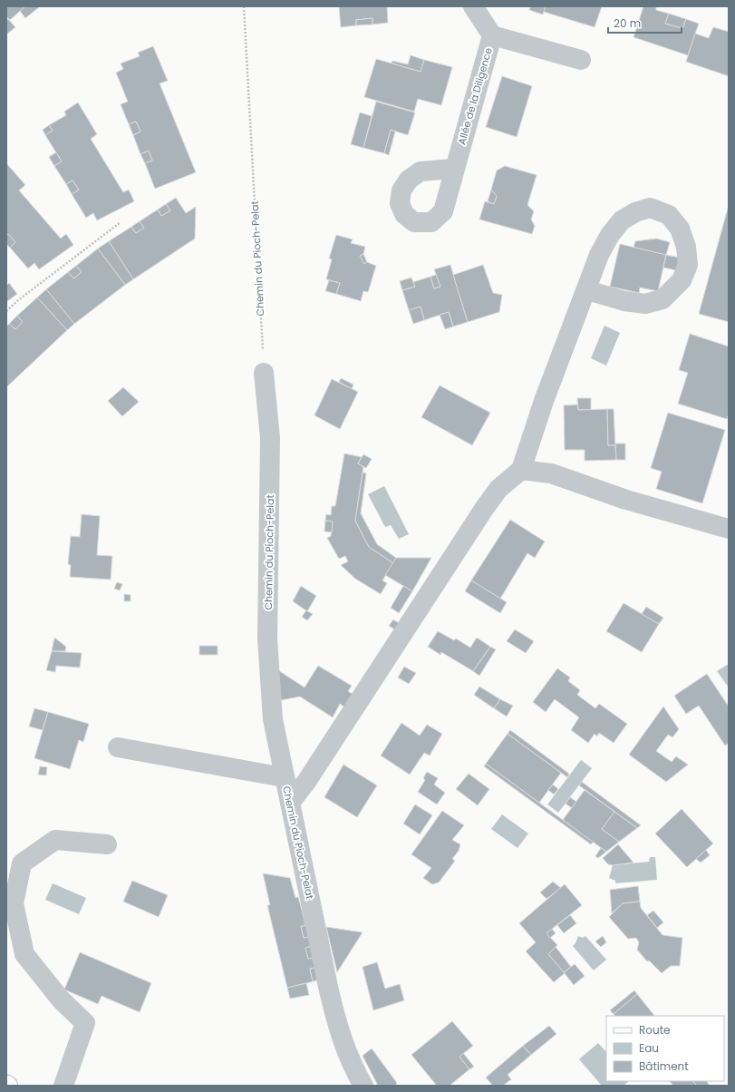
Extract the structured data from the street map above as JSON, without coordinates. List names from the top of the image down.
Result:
{
  "streets": {
    "street": ["Allée de la Diligence", "Chemin du Pioch-Pelat"]
  },
  "legend": ["Route", "Eau", "Bâtiment"],
  "scale_bar": "20 m"
}
